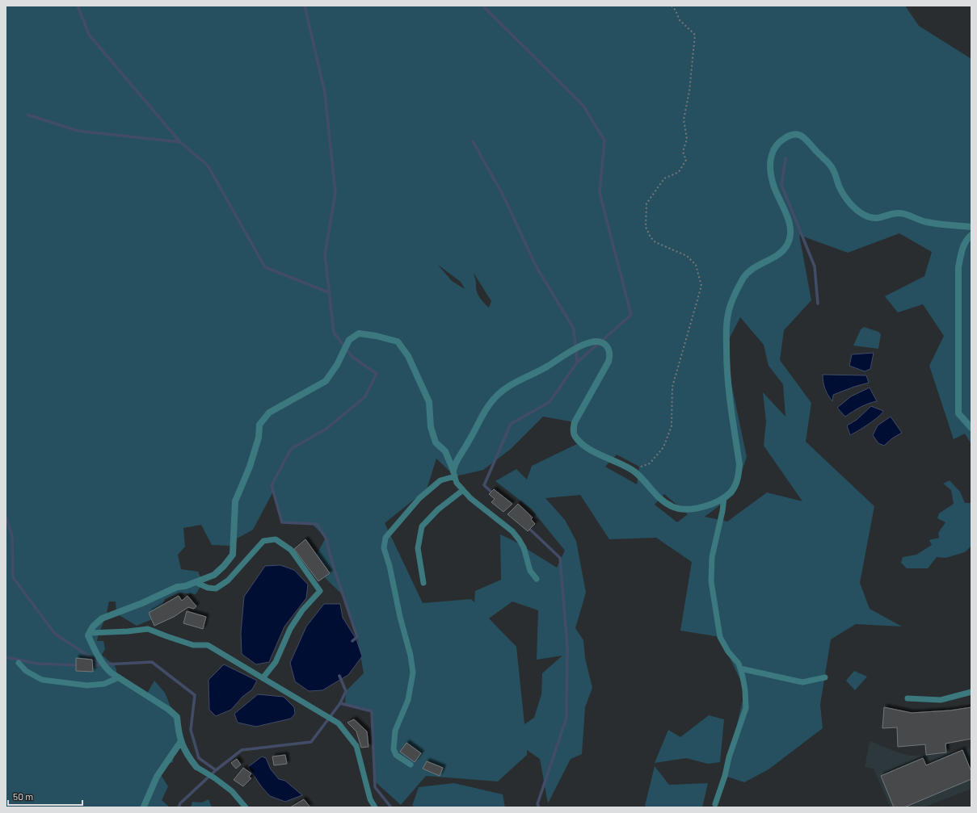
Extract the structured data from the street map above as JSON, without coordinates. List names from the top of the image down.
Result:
{
  "scale_bar": "50 m"
}
